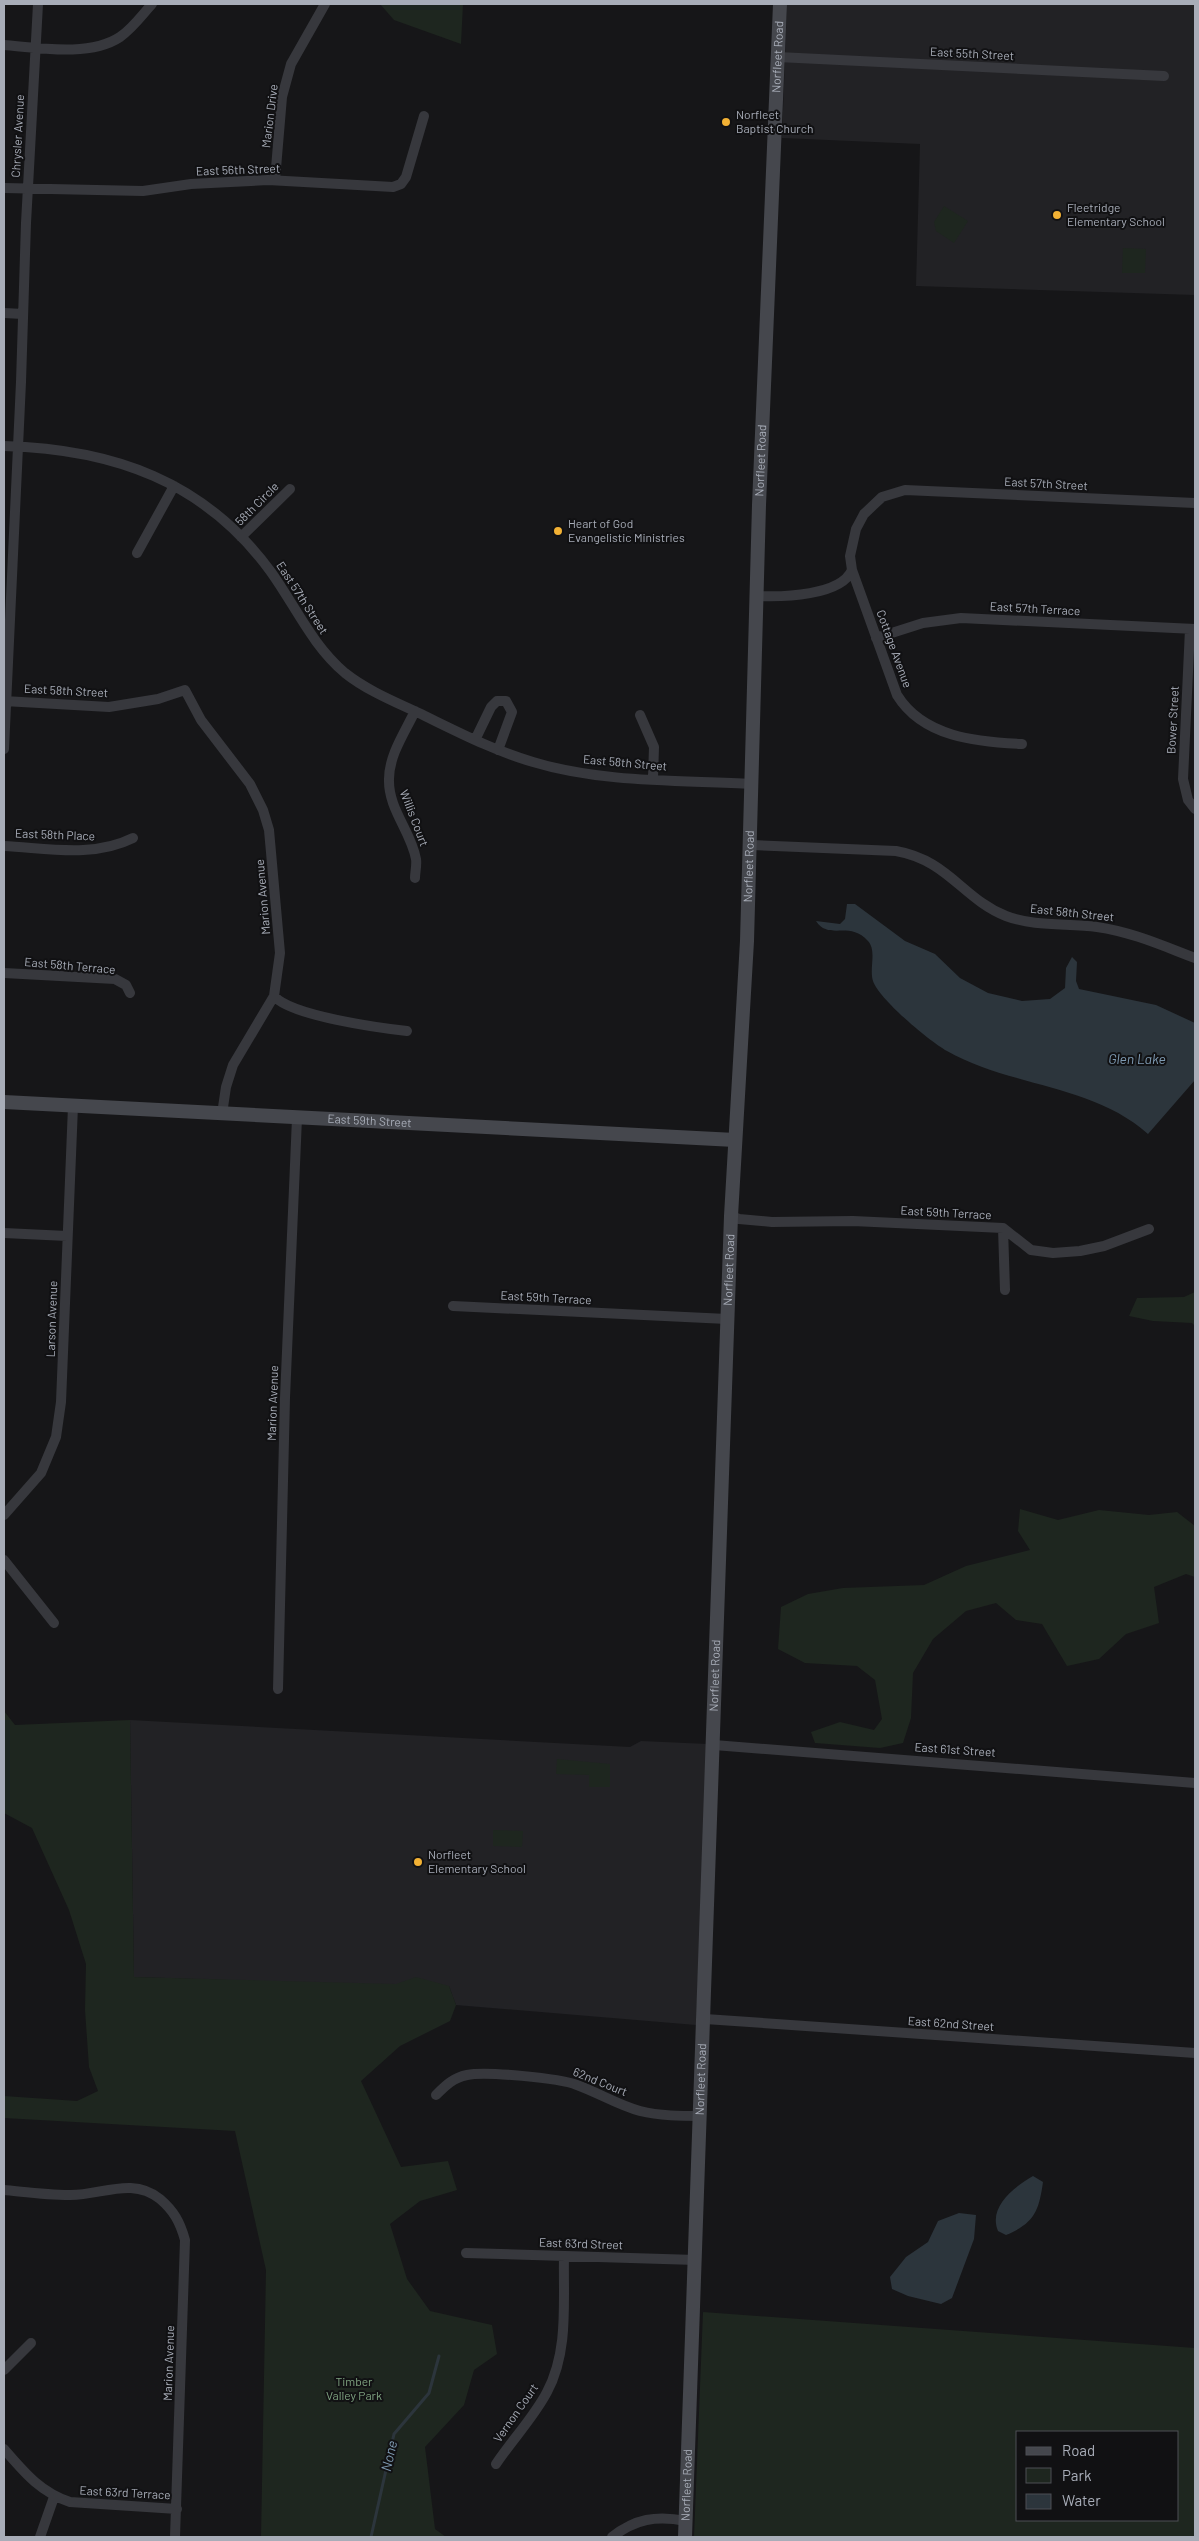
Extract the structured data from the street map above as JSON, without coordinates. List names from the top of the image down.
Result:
{
  "streets": {
    "street": [
      "East 55th Street",
      "Norfleet Road",
      "Marion Drive",
      "Chrysler Avenue",
      "East 56th Street",
      "East 57th Street",
      "58th Circle",
      "East 57th Terrace",
      "Cottage Avenue",
      "East 58th Street",
      "Bower Street",
      "Willis Court",
      "East 58th Place",
      "Marion Avenue",
      "East 58th Terrace",
      "East 59th Street",
      "East 59th Terrace",
      "Larson Avenue",
      "East 61st Street",
      "East 62nd Street",
      "62nd Court",
      "East 63rd Street",
      "Vernon Court",
      "East 63rd Terrace"
    ]
  },
  "crossings": [
    ["East 55th Street", "Norfleet Road"],
    ["Norfleet Road", "East 58th Street"],
    ["Norfleet Road", "East 59th Street"],
    ["Norfleet Road", "East 59th Terrace"],
    ["Norfleet Road", "East 61st Street"],
    ["Norfleet Road", "East 62nd Street"],
    ["Norfleet Road", "62nd Court"],
    ["Norfleet Road", "East 63rd Street"],
    ["Marion Drive", "East 56th Street"],
    ["Chrysler Avenue", "East 56th Street"],
    ["Chrysler Avenue", "East 57th Street"],
    ["Chrysler Avenue", "East 58th Street"],
    ["East 57th Street", "58th Circle"],
    ["East 57th Street", "Cottage Avenue"],
    ["East 57th Street", "East 58th Street"],
    ["East 57th Street", "Willis Court"],
    ["East 57th Terrace", "Cottage Avenue"],
    ["East 57th Terrace", "Bower Street"],
    ["East 58th Street", "Willis Court"],
    ["East 58th Street", "Marion Avenue"],
    ["Marion Avenue", "East 59th Street"],
    ["Marion Avenue", "East 63rd Terrace"],
    ["East 59th Street", "Larson Avenue"],
    ["East 63rd Street", "Vernon Court"]
  ],
  "water": ["Glen Lake", "None"],
  "parks": ["Timber Valley Park"],
  "places": [
    "Norfleet Baptist Church",
    "Fleetridge Elementary School",
    "Heart of God Evangelistic Ministries",
    "Norfleet Elementary School"
  ],
  "legend": ["Road", "Park", "Water"]
}
